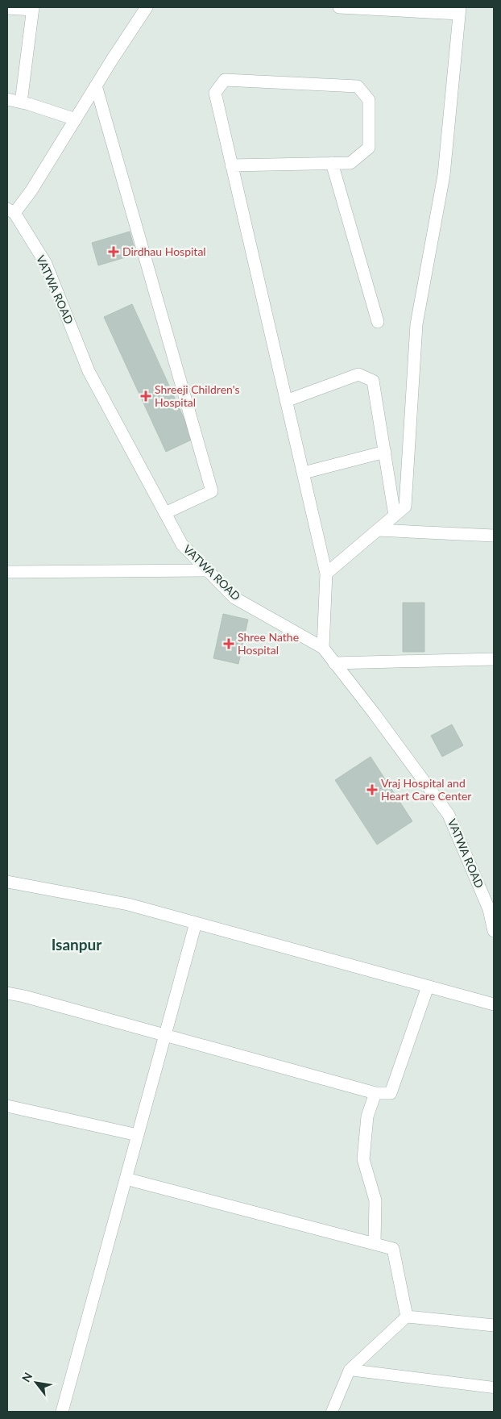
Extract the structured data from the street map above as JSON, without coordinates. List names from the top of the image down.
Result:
{
  "streets": {
    "street": ["VATWA ROAD"]
  },
  "districts": ["Isanpur"],
  "places": {
    "health": [
      "Dirdhau Hospital",
      "Shreeji Children's Hospital",
      "Shree Nathe Hospital",
      "Vraj Hospital and Heart Care Center"
    ]
  },
  "north": "top left"
}
